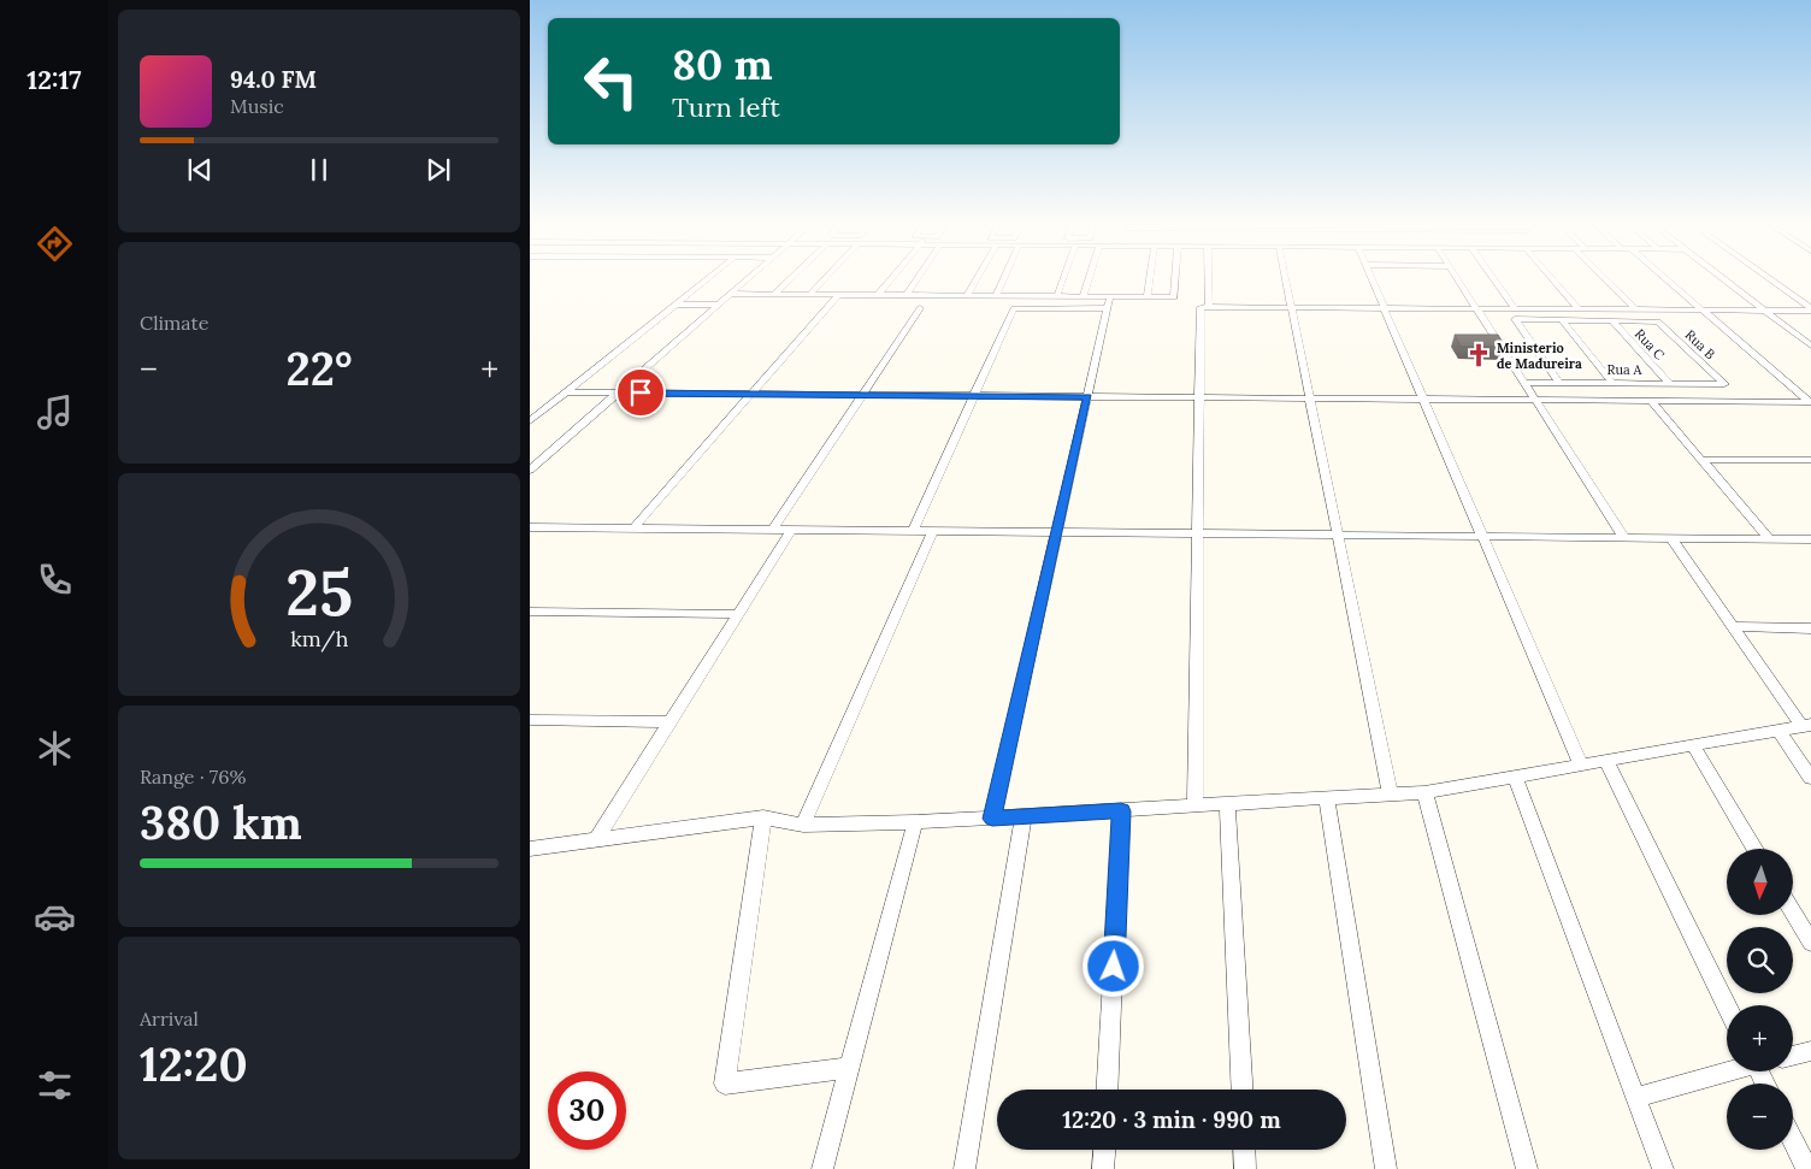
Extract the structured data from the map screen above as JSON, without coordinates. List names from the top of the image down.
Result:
{
  "streets": {
    "street": ["Rua C", "Rua B", "Rua A"]
  },
  "crossings": [
    ["Rua C", "Rua B"],
    ["Rua C", "Rua A"],
    ["Rua B", "Rua A"]
  ],
  "places": {
    "church": ["Ministerio de Madureira"]
  },
  "north": "bottom",
  "page": {
    "tabs": "12:17",
    "turn": ["80 m", "Turn left"],
    "song": ["94.0 FM", "Music"],
    "tile": [
      "Climate",
      ["Range · 76%", "380 km"],
      ["Arrival", "12:20"]
    ],
    "heat": ["−", "22°", "+"],
    "map_buttons": ["+", "−"],
    "limit": "30",
    "trip": "12:20 · 3 min · 990 m",
    "gauge": ["25", "km/h"]
  }
}
